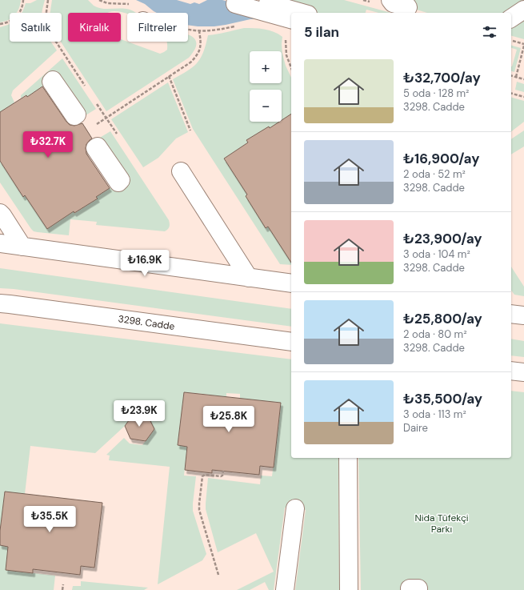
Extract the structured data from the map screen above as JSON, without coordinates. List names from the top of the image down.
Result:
{
  "streets": {
    "street": ["3298. Cadde"]
  },
  "parks": ["Nida Tüfekçi Parkı"],
  "page": {
    "chip": ["Satılık", "Kiralık", "Filtreler"],
    "heading": "5 ilan",
    "map_buttons": ["+", "−"],
    "list": [
      {
        "name": "₺32,700/ay",
        "note": "5 oda · 128 m² · 3298. Cadde"
      },
      {
        "name": "₺16,900/ay",
        "note": "2 oda · 52 m² · 3298. Cadde"
      },
      {
        "name": "₺23,900/ay",
        "note": "3 oda · 104 m² · 3298. Cadde"
      },
      {
        "name": "₺25,800/ay",
        "note": "2 oda · 80 m² · 3298. Cadde"
      },
      {
        "name": "₺35,500/ay",
        "note": "3 oda · 113 m² · Daire"
      }
    ],
    "price": [
      "₺32.7K",
      "₺16.9K",
      "₺23.9K",
      "₺25.8K",
      "₺35.5K"
    ]
  }
}
